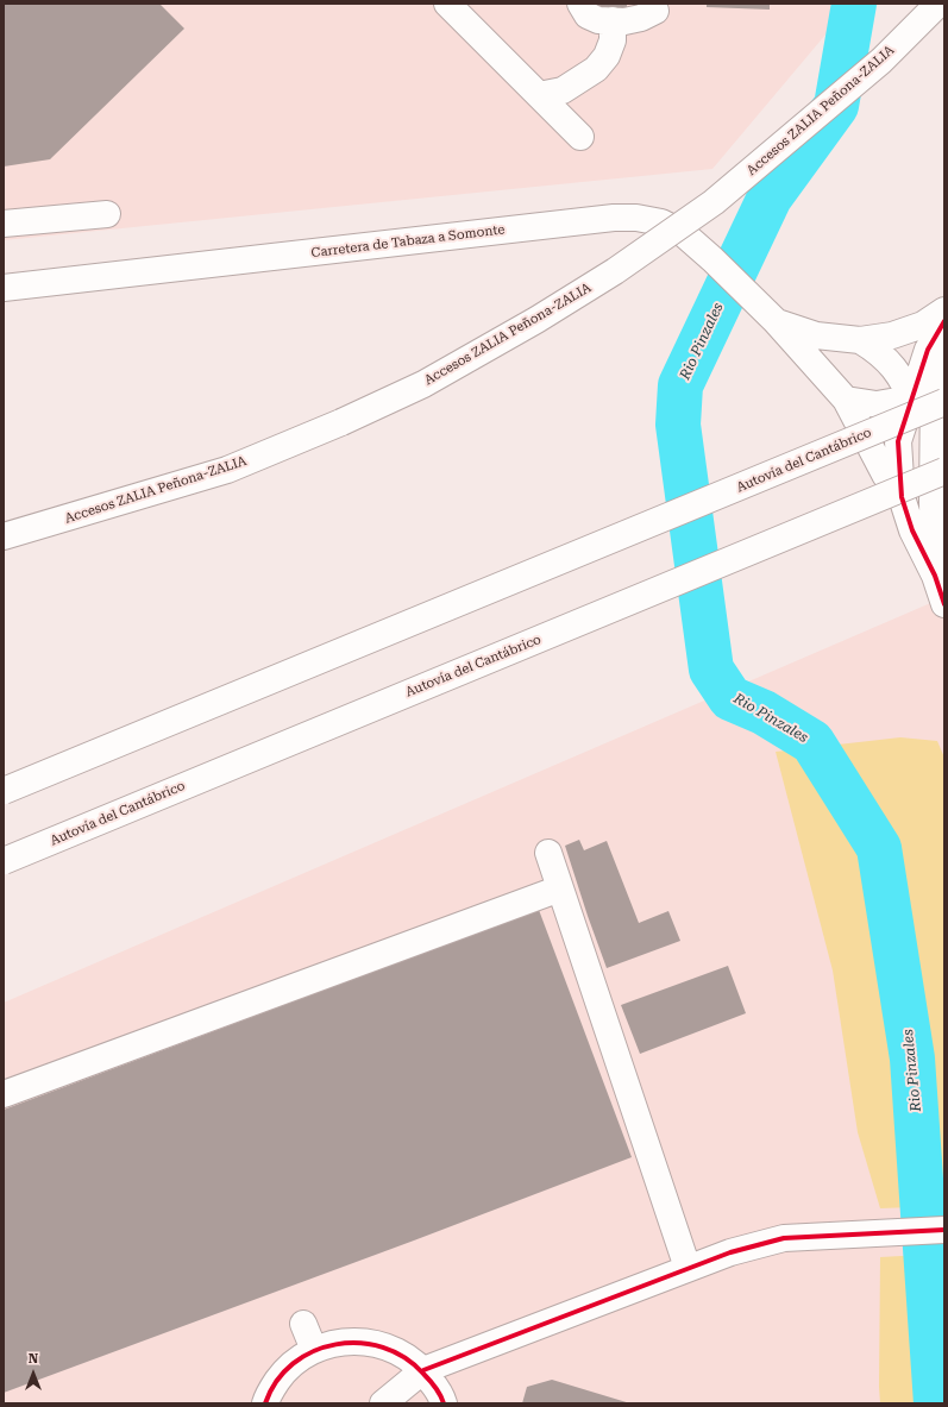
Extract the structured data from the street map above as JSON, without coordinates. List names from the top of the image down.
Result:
{
  "streets": {
    "main road": ["Accesos ZALIA Peñona-ZALIA", "Carretera de Tabaza a Somonte", "Autovía del Cantábrico"]
  },
  "water": ["Rio Pinzales"],
  "north": "top"
}
